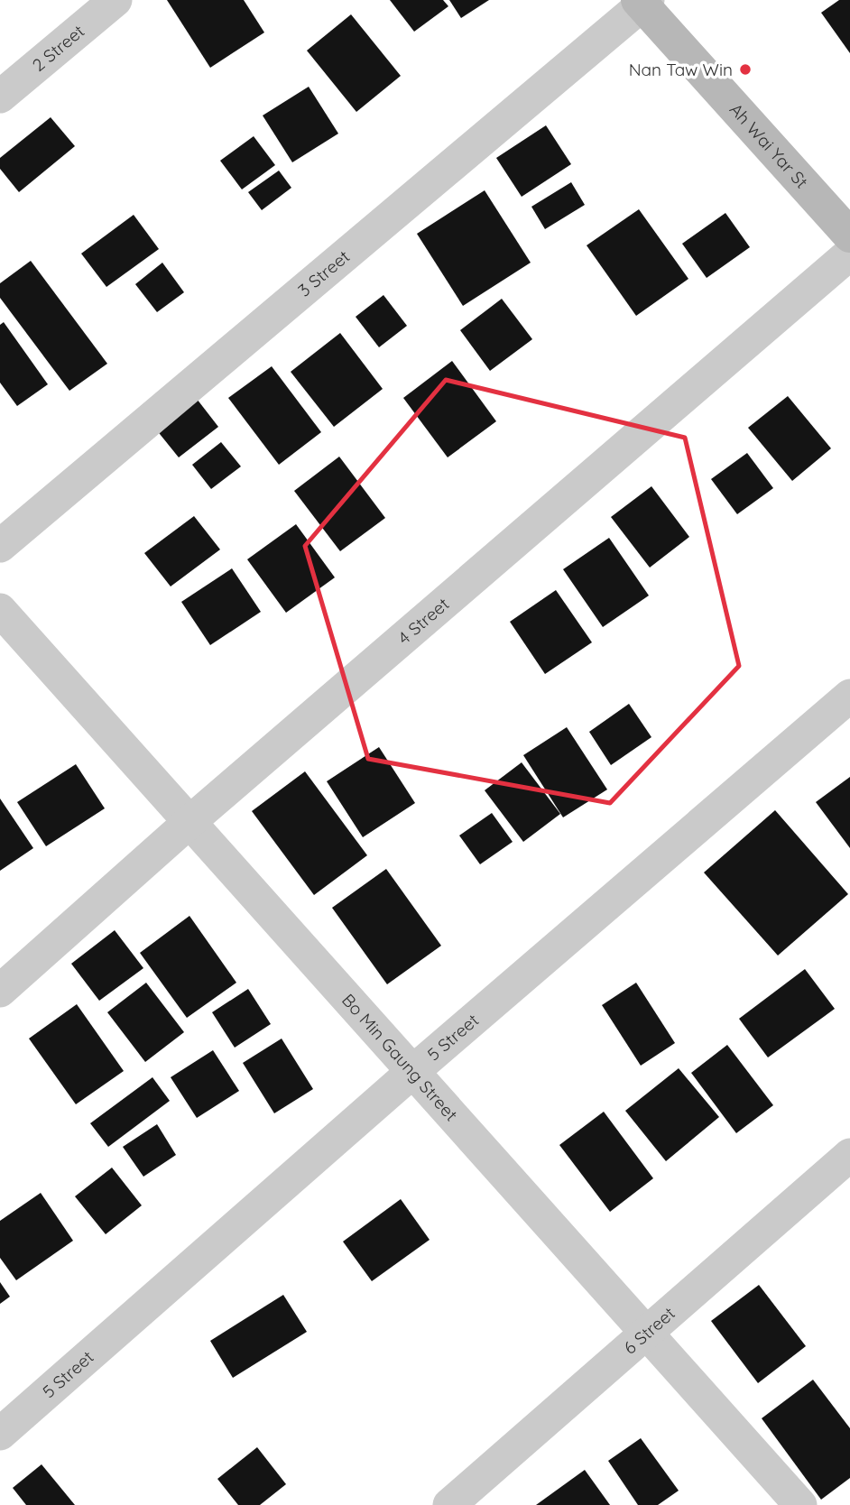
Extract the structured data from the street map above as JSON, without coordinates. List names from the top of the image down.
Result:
{
  "streets": {
    "street": [
      "2 Street",
      "Ah Wai Yar St",
      "3 Street",
      "4 Street",
      "5 Street",
      "Bo Min Gaung Street",
      "6 Street"
    ]
  },
  "crossings": [
    ["Ah Wai Yar St", "3 Street"],
    ["4 Street", "Bo Min Gaung Street"],
    ["5 Street", "Bo Min Gaung Street"],
    ["Bo Min Gaung Street", "6 Street"]
  ],
  "places": ["Nan Taw Win"]
}
